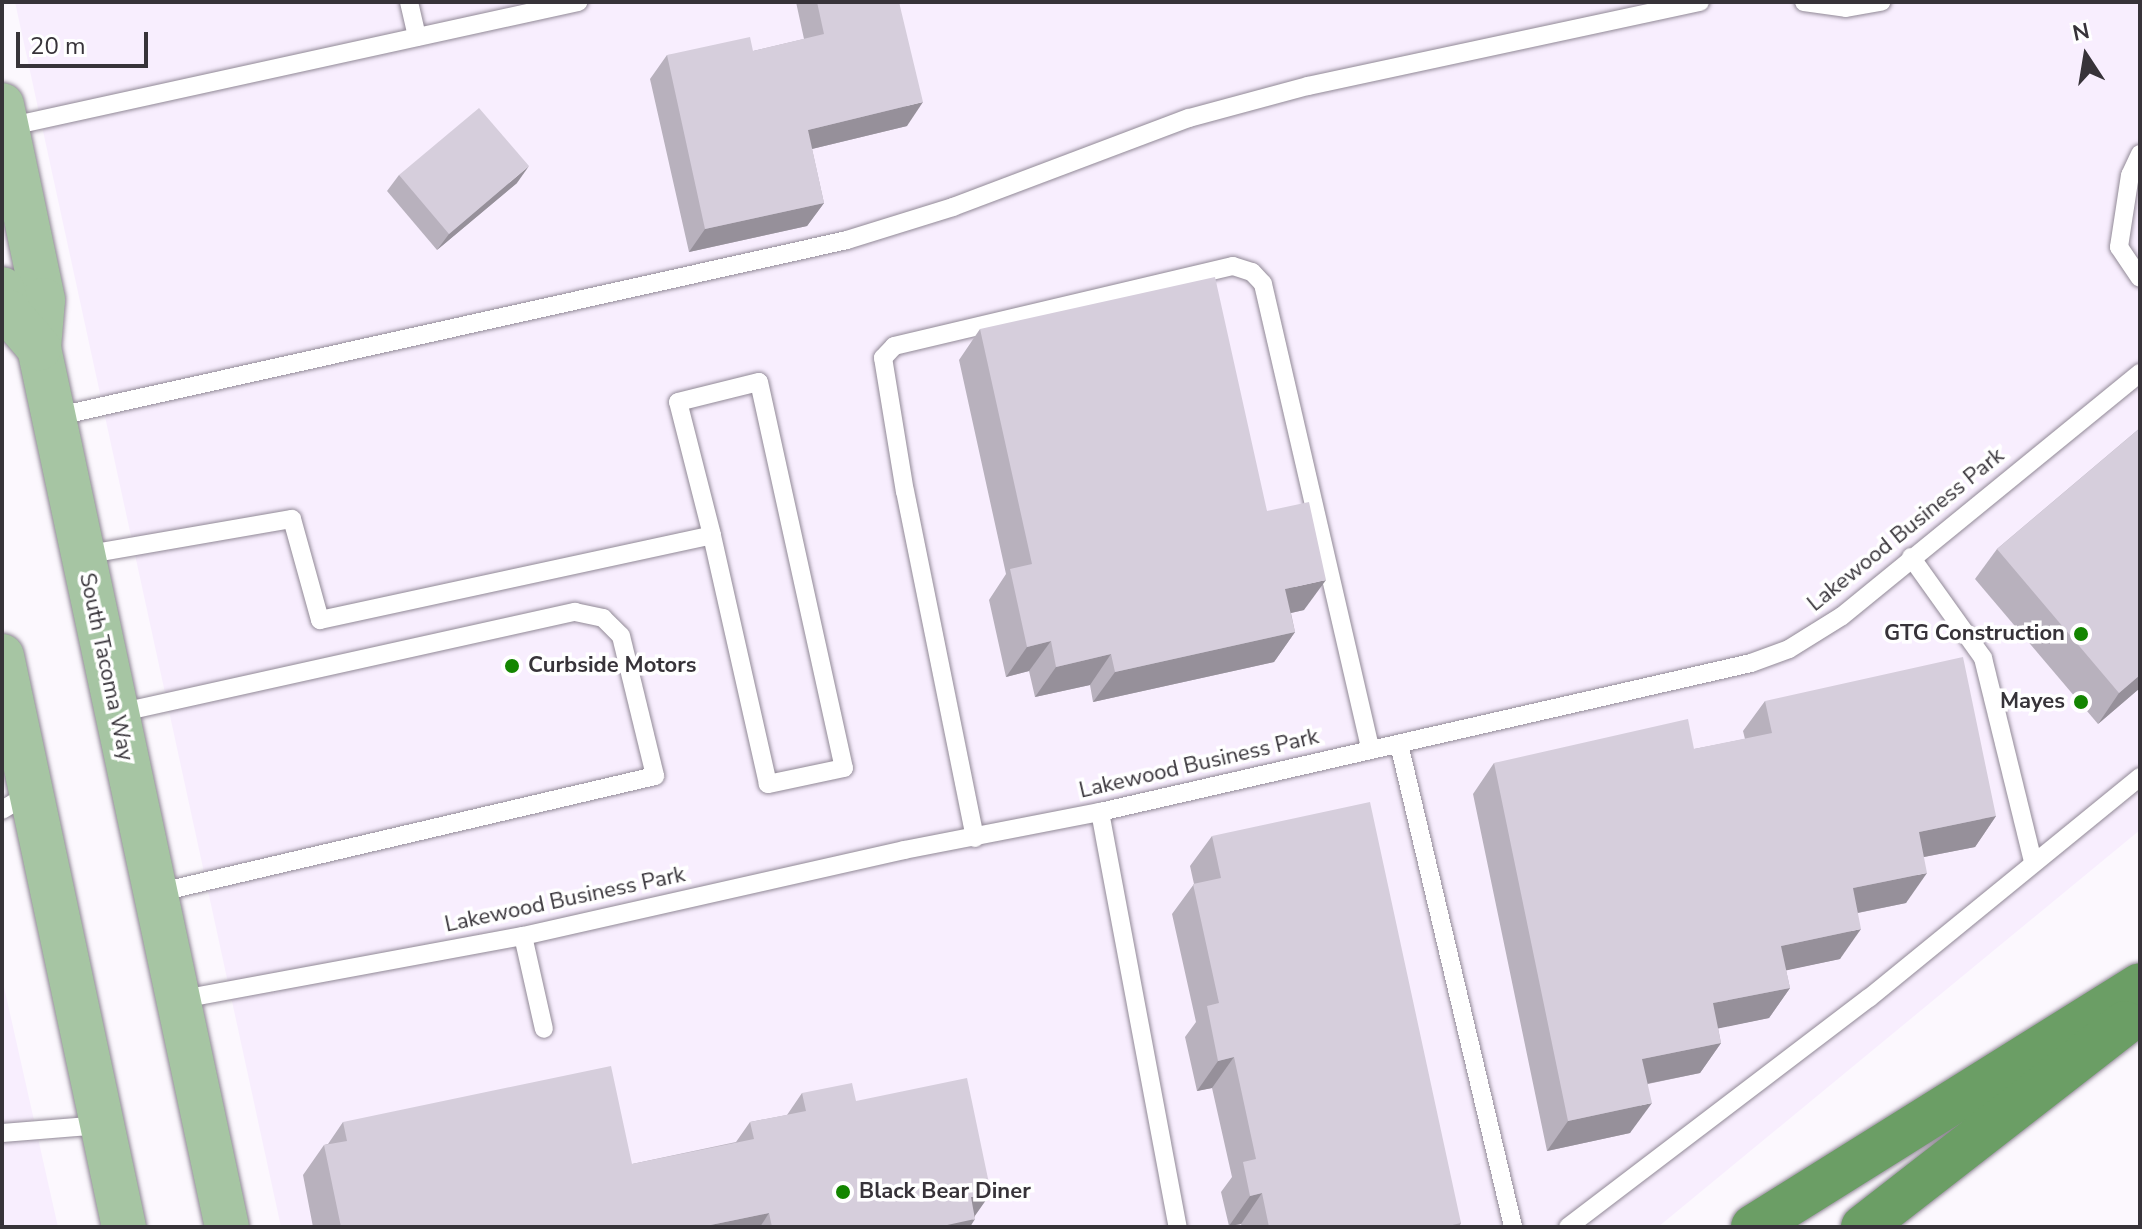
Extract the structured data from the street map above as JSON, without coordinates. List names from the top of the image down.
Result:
{
  "streets": {
    "main road": ["South Tacoma Way"],
    "lane": ["Lakewood Business Park"]
  },
  "crossings": [
    ["Lakewood Business Park", "South Tacoma Way"]
  ],
  "places": [
    "GTG Construction",
    "Curbside Motors",
    "Mayes",
    "Black Bear Diner"
  ],
  "scale_bar": "20 m",
  "north": "top"
}
